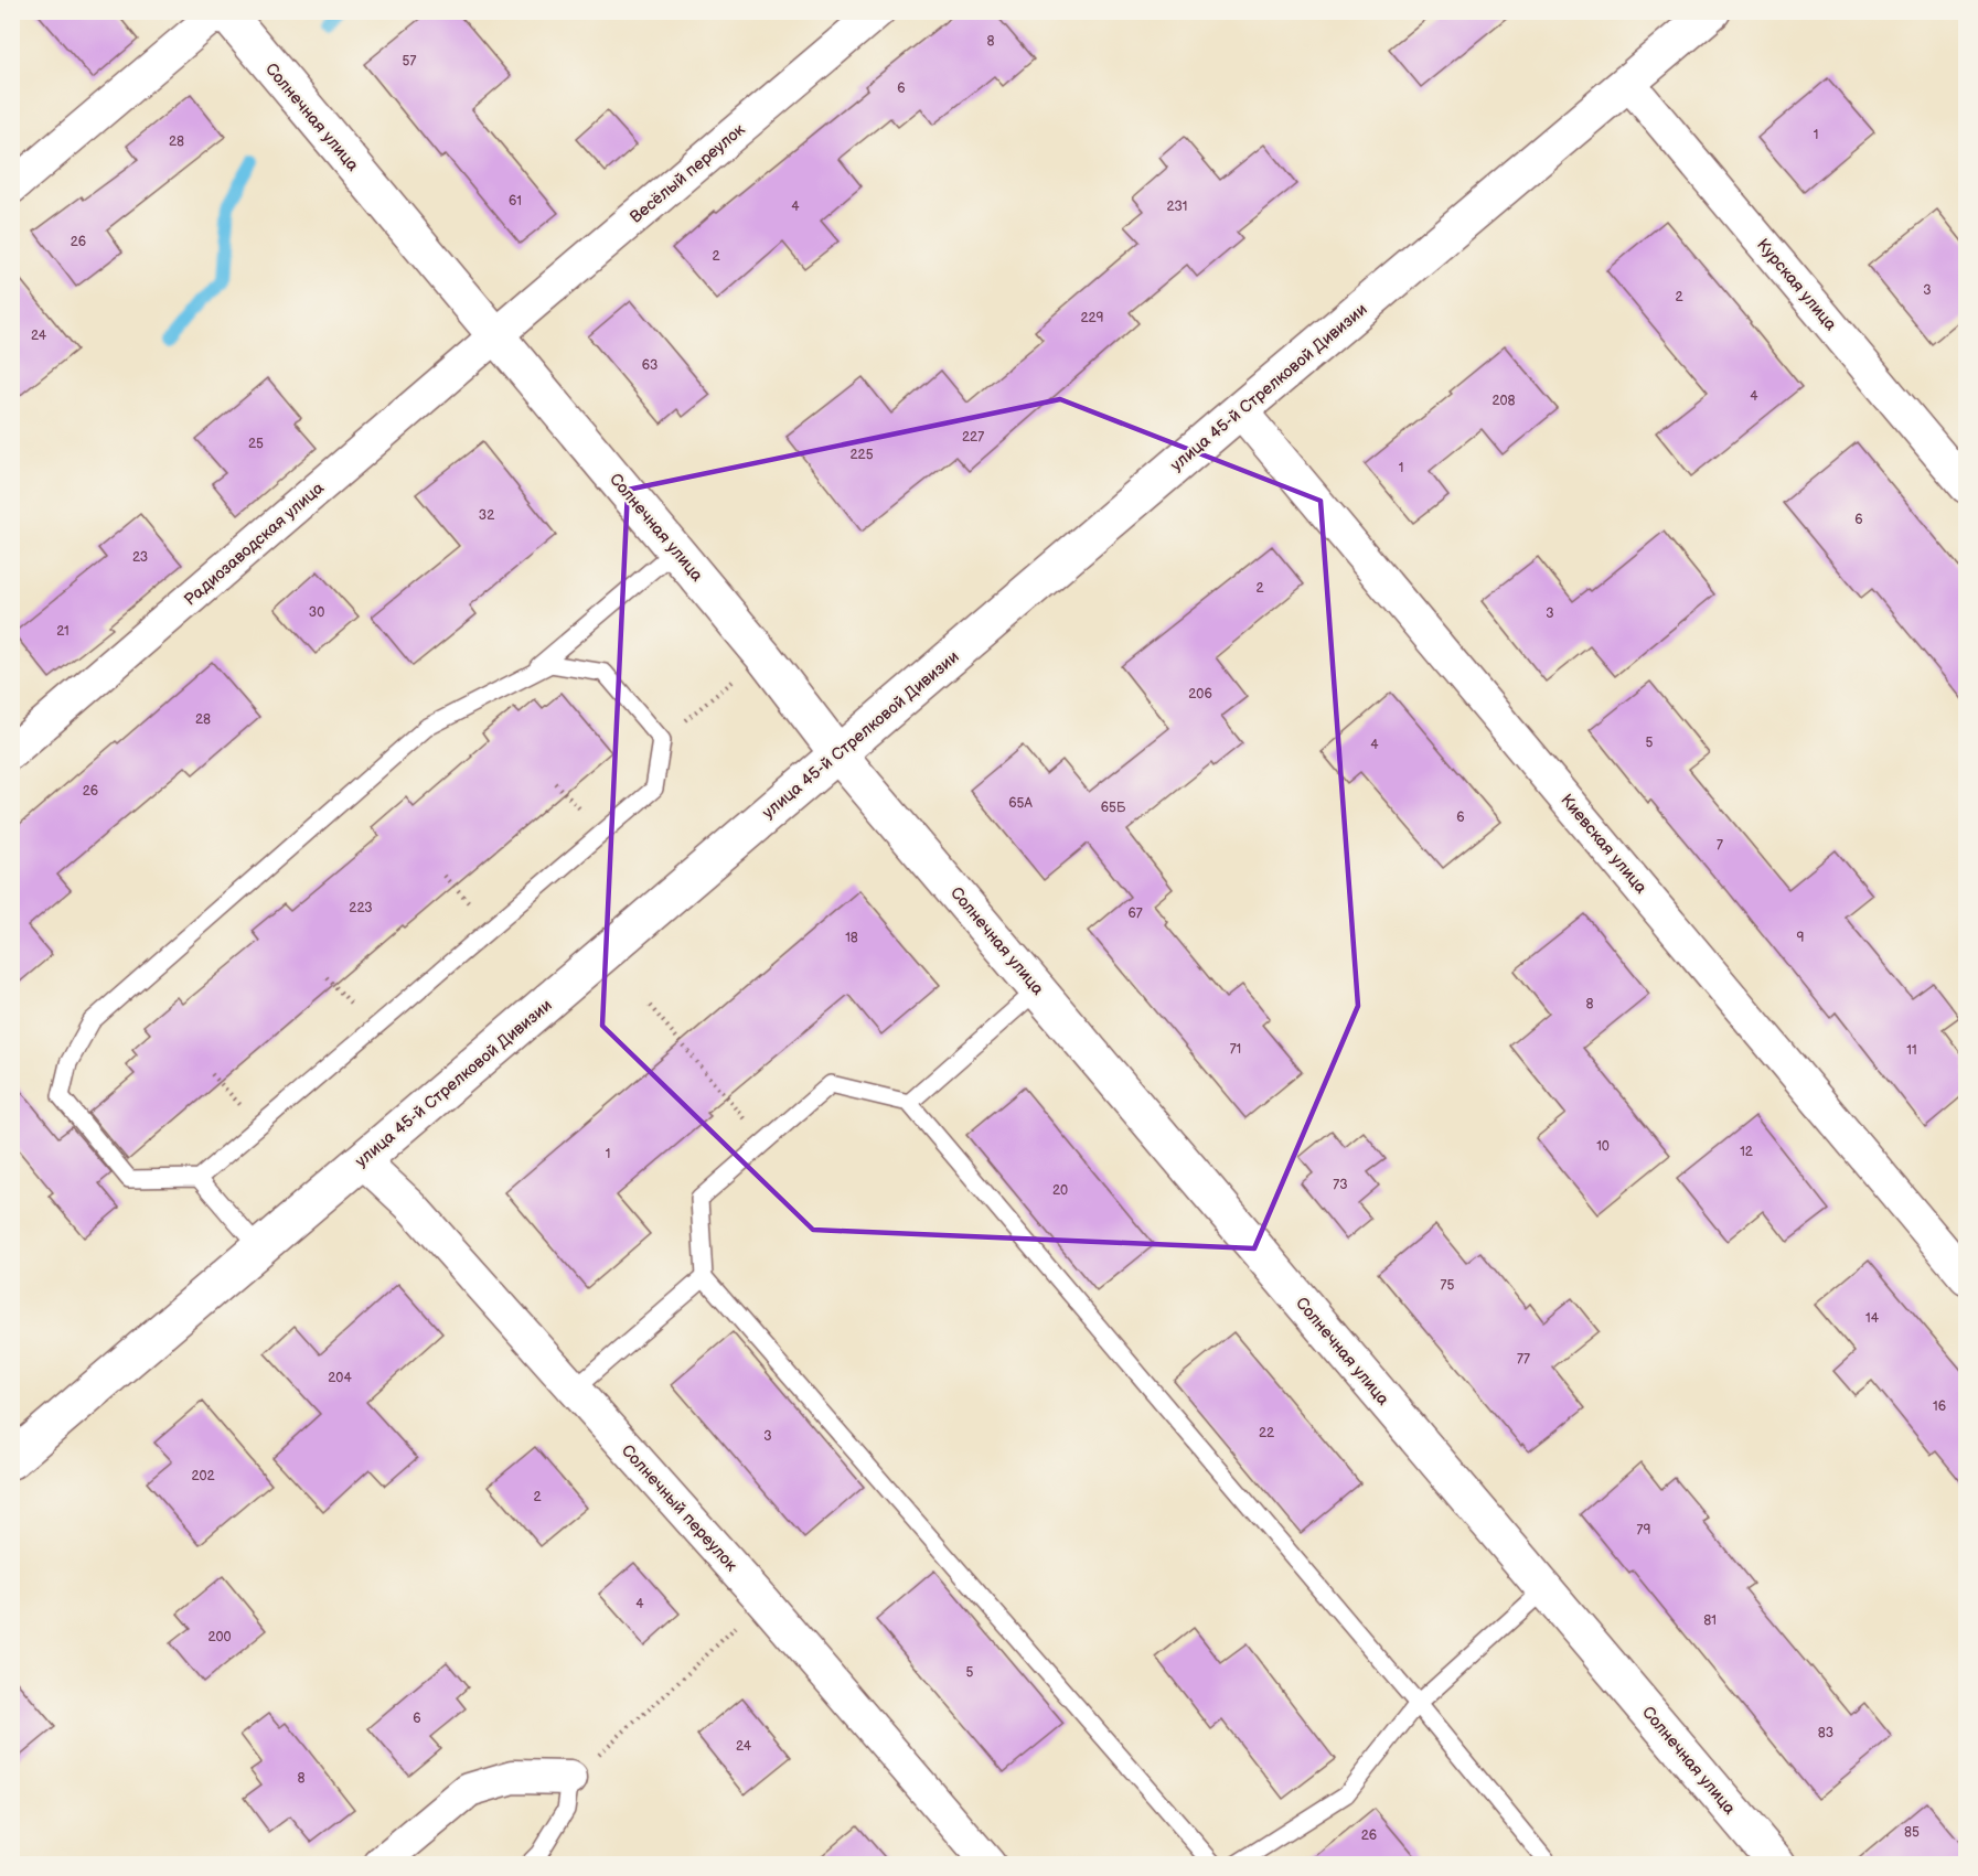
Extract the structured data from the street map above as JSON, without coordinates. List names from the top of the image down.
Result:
{
  "streets": {
    "main road": ["Солнечная улица", "улица 45-й Стрелковой Дивизии"],
    "street": [
      "Весёлый переулок",
      "Курская улица",
      "Радиозаводская улица",
      "Киевская улица",
      "Солнечный переулок"
    ]
  },
  "crossings": [
    ["Солнечная улица", "Весёлый переулок"],
    ["Солнечная улица", "улица 45-й Стрелковой Дивизии"],
    ["Солнечная улица", "Радиозаводская улица"],
    ["Весёлый переулок", "Радиозаводская улица"],
    ["Курская улица", "улица 45-й Стрелковой Дивизии"],
    ["улица 45-й Стрелковой Дивизии", "Киевская улица"],
    ["улица 45-й Стрелковой Дивизии", "Солнечный переулок"]
  ],
  "house_numbers": [
    "8",
    "57",
    "6",
    "1",
    "28",
    "61",
    "4",
    "231",
    "26",
    "2",
    "3",
    "2",
    "229",
    "24",
    "63",
    "4",
    "208",
    "227",
    "25",
    "225",
    "1",
    "32",
    "6",
    "23",
    "2",
    "30",
    "3",
    "21",
    "206",
    "28",
    "5",
    "4",
    "26",
    "65А",
    "65Б",
    "6",
    "7",
    "223",
    "67",
    "18",
    "9",
    "8",
    "71",
    "11",
    "10",
    "12",
    "1",
    "73",
    "20",
    "75",
    "14",
    "77",
    "204",
    "16",
    "22",
    "3",
    "202",
    "2",
    "79",
    "4",
    "81",
    "200",
    "5",
    "6",
    "83",
    "24",
    "8",
    "85",
    "26"
  ]
}
